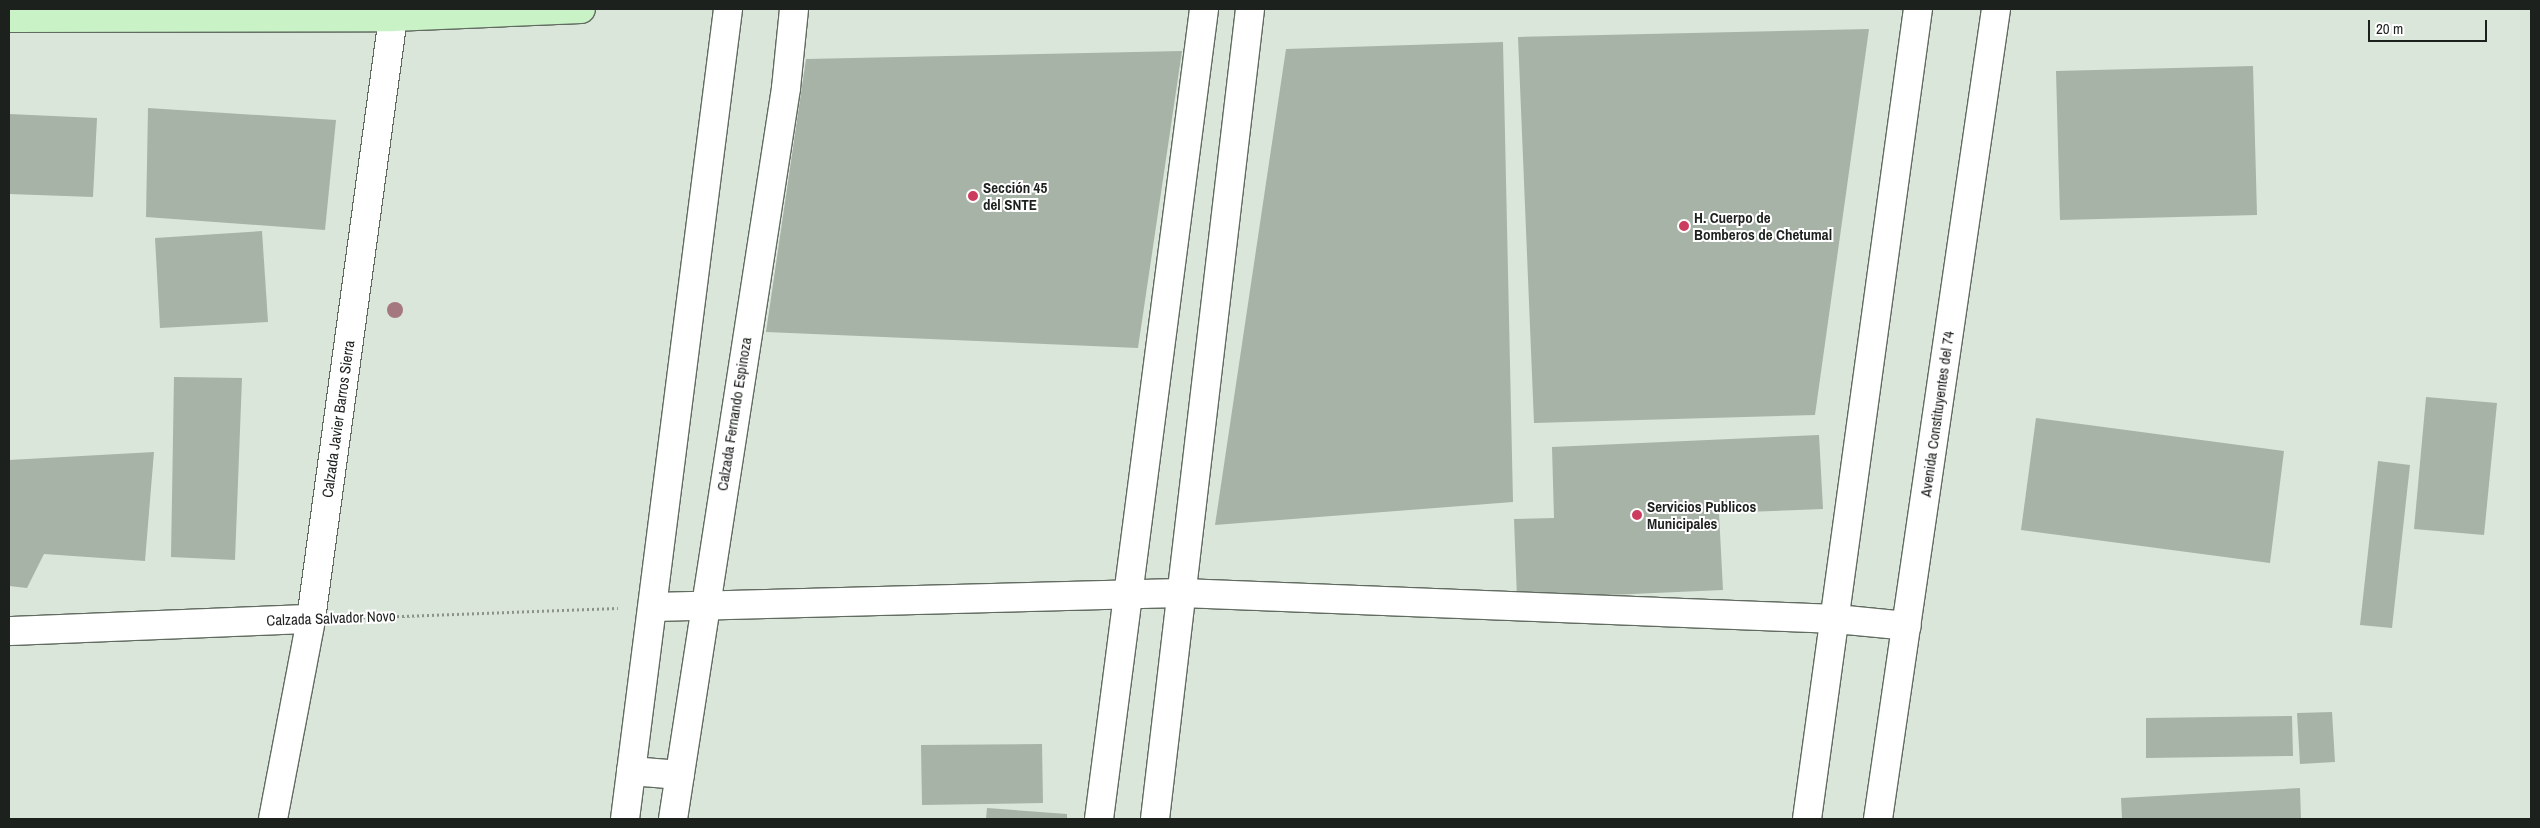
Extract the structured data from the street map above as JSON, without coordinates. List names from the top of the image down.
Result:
{
  "streets": {
    "street": [
      "Calzada Fernando Espinoza",
      "Avenida Constituyentes del 74",
      "Calzada Javier Barros Sierra",
      "Calzada Salvador Novo"
    ]
  },
  "crossings": [
    ["Calzada Javier Barros Sierra", "Calzada Salvador Novo"]
  ],
  "places": ["Sección 45 del SNTE", "H. Cuerpo de Bomberos de Chetumal", "Servicios Publicos Municipales"],
  "scale_bar": "20 m"
}
